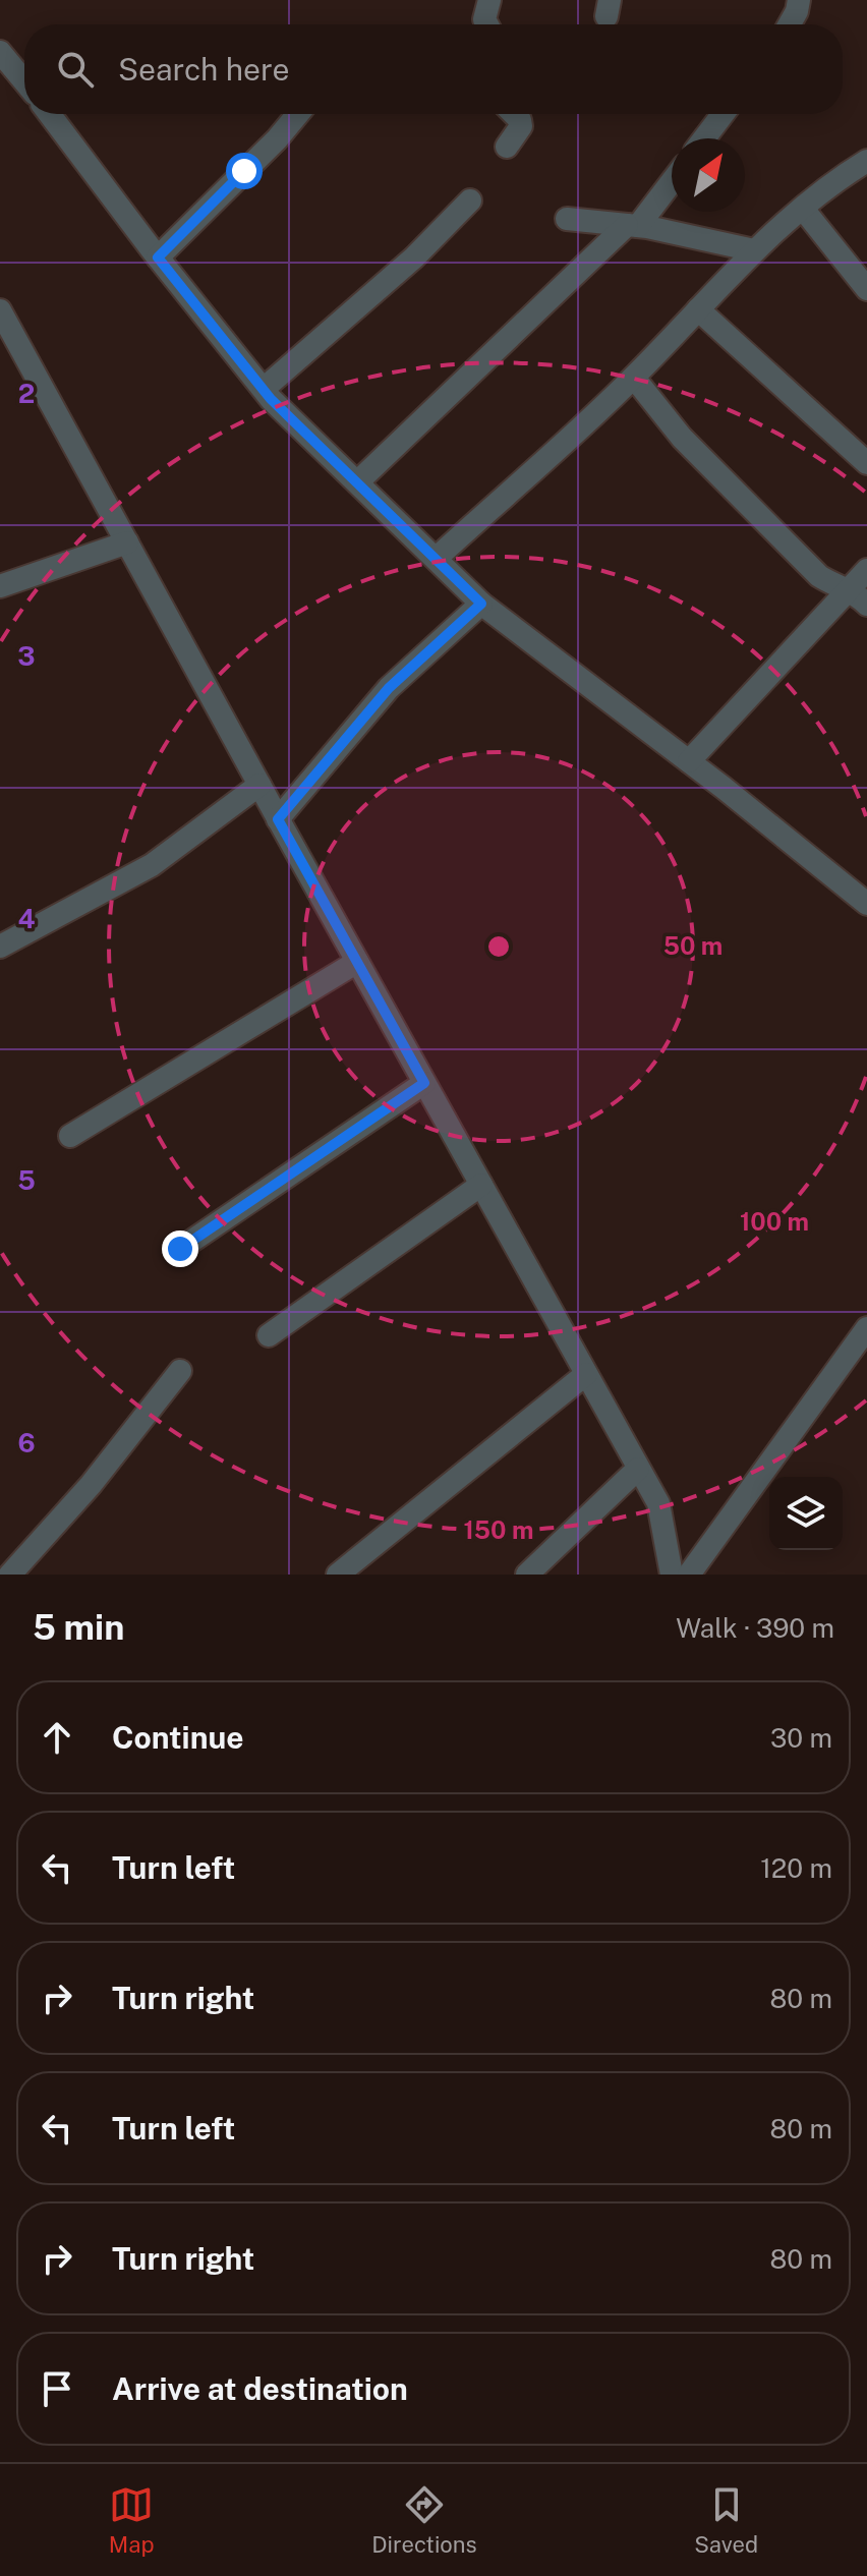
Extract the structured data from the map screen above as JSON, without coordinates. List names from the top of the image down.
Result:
{
  "north": "top right",
  "page": {
    "search": "Search here",
    "heading": ["5 min", "Walk · 390 m"],
    "list": [
      ["Continue", "30 m"],
      ["Turn left", "120 m"],
      ["Turn right", "80 m"],
      ["Turn left", "80 m"],
      ["Turn right", "80 m"],
      "Arrive at destination"
    ],
    "nav": ["Map", "Directions", "Saved"]
  },
  "grid": {
    "rows": [
      "2",
      "3",
      "4",
      "5",
      "6"
    ]
  },
  "rings": ["50 m", "100 m", "150 m"]
}
